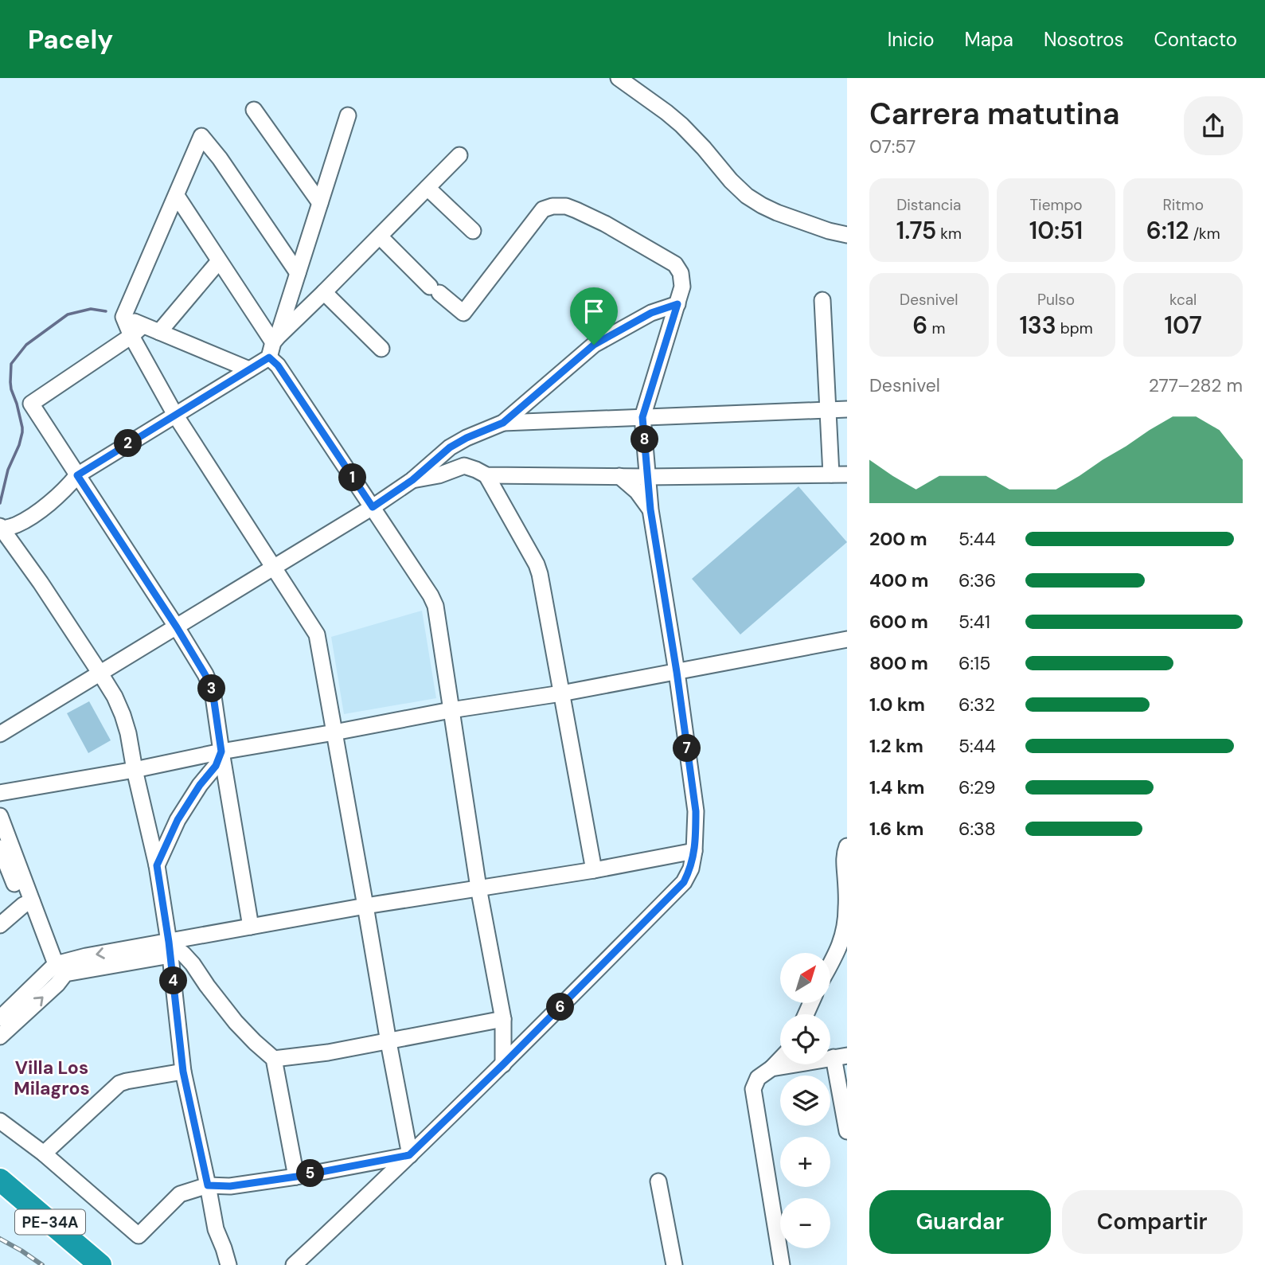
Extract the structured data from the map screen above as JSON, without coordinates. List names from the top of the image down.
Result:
{
  "streets": {
    "highway": ["PE-34A"]
  },
  "districts": ["Villa Los Milagros"],
  "north": "top right",
  "page": {
    "header": "Pacely",
    "nav": [
      "Inicio",
      "Mapa",
      "Nosotros",
      "Contacto"
    ],
    "heading": ["Carrera matutina", "07:57"],
    "stats": [
      ["Distancia", "1.75 km"],
      ["Tiempo", "10:51"],
      ["Ritmo", "6:12 /km"],
      ["Desnivel", "6 m"],
      ["Pulso", "133 bpm"],
      ["kcal", "107"]
    ],
    "chart": ["Desnivel", "277–282 m"],
    "pins": [
      "8",
      "2",
      "1",
      "3",
      "7",
      "4",
      "6",
      "5"
    ],
    "list": [
      {
        "name": "200 m",
        "note": "5:44"
      },
      {
        "name": "400 m",
        "note": "6:36"
      },
      {
        "name": "600 m",
        "note": "5:41"
      },
      {
        "name": "800 m",
        "note": "6:15"
      },
      {
        "name": "1.0 km",
        "note": "6:32"
      },
      {
        "name": "1.2 km",
        "note": "5:44"
      },
      {
        "name": "1.4 km",
        "note": "6:29"
      },
      {
        "name": "1.6 km",
        "note": "6:38"
      }
    ],
    "map_buttons": ["+", "−"],
    "buttons": ["Guardar", "Compartir"]
  }
}
